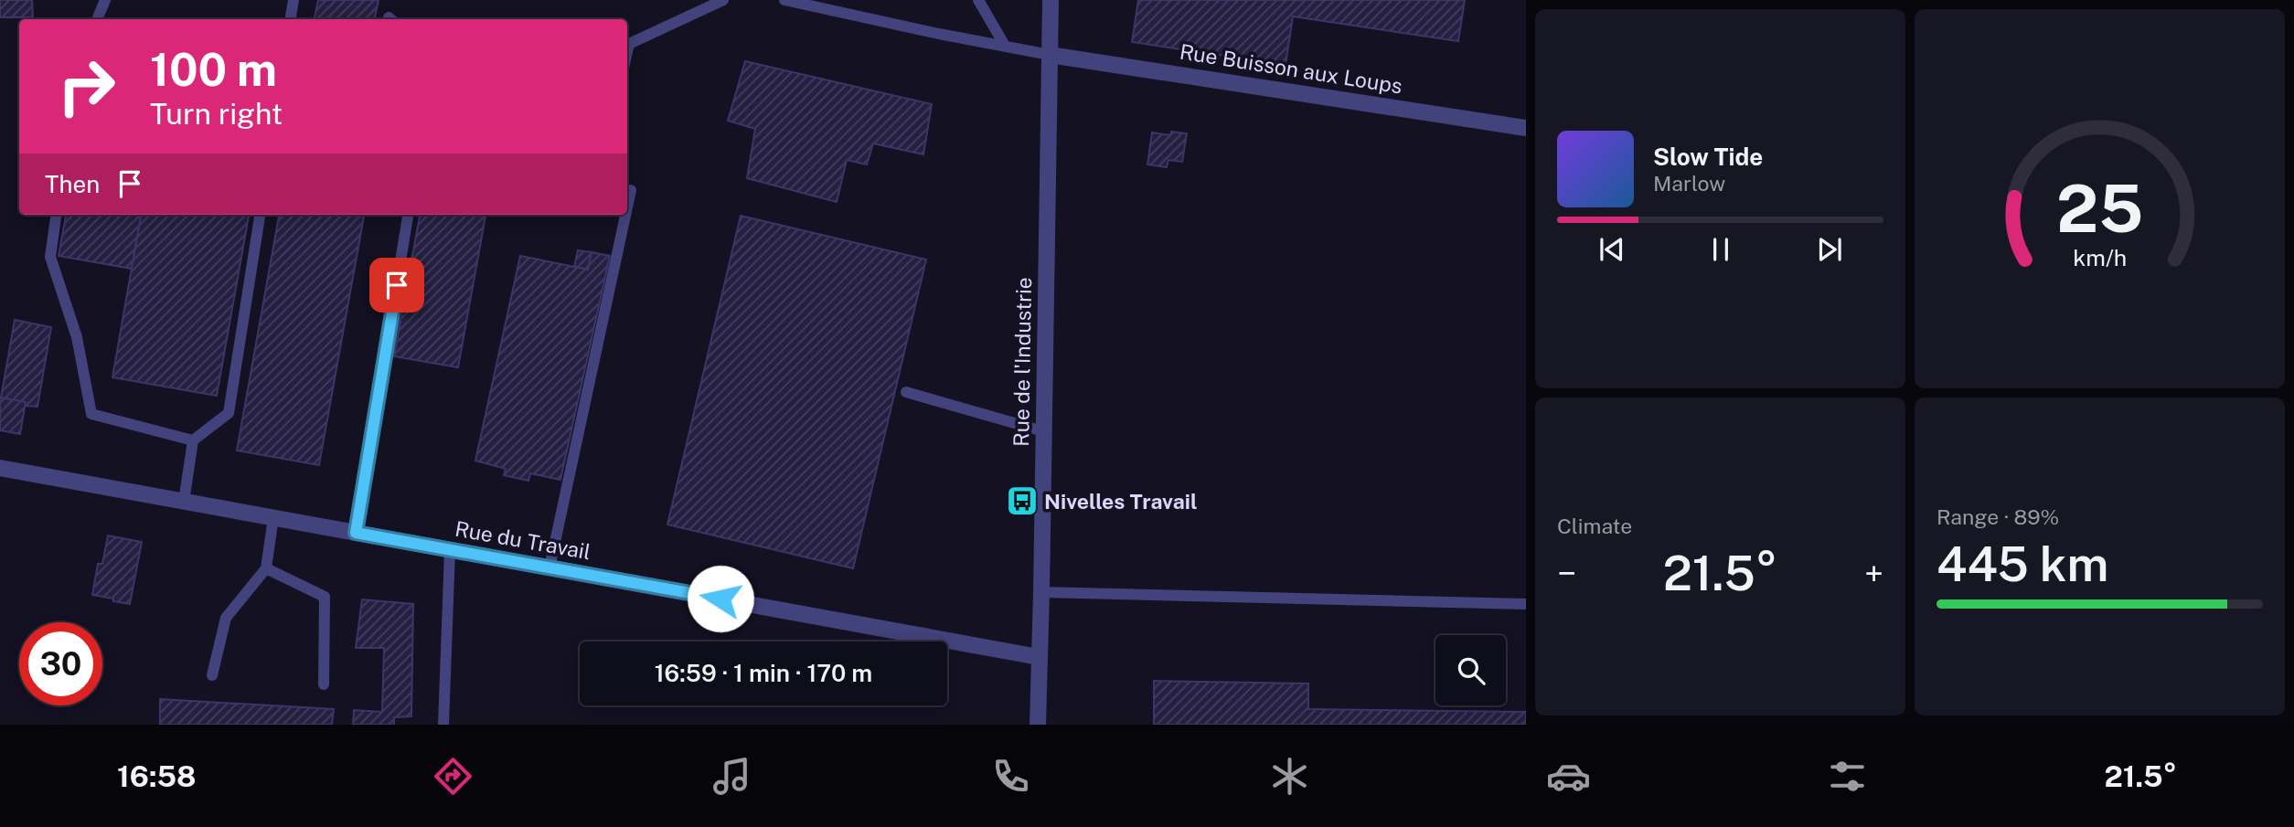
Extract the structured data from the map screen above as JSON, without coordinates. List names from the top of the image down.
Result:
{
  "streets": {
    "street": ["Rue Buisson aux Loups", "Rue de l'Industrie", "Rue du Travail"]
  },
  "crossings": [
    ["Rue Buisson aux Loups", "Rue de l'Industrie"],
    ["Rue de l'Industrie", "Rue du Travail"]
  ],
  "places": {
    "bus stop": ["Nivelles Travail"]
  },
  "page": {
    "turn": ["100 m", "Turn right"],
    "song": ["Slow Tide", "Marlow"],
    "then": "Then",
    "tile": [
      "Climate",
      ["Range · 89%", "445 km"]
    ],
    "heat": ["−", "21.5°", "+"],
    "limit": "30",
    "trip": "16:59 · 1 min · 170 m",
    "tabs": ["16:58", "21.5°"],
    "gauge": ["25", "km/h"]
  }
}
